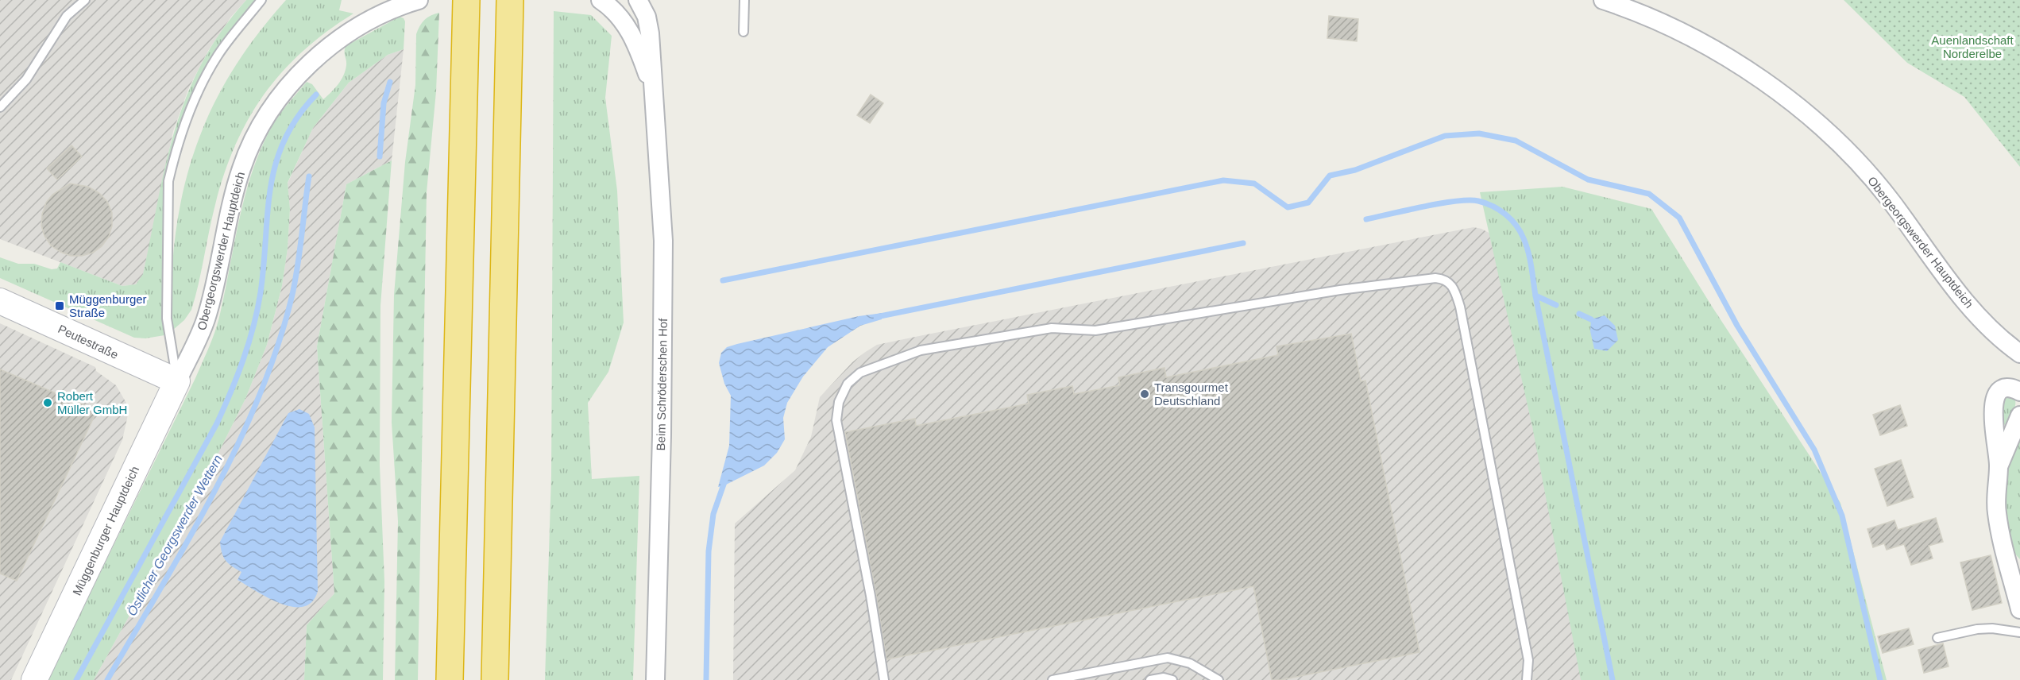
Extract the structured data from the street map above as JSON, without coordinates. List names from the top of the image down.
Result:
{
  "streets": {
    "street": [
      "Obergeorgswerder Hauptdeich",
      "Peutestraße",
      "Beim Schröderschen Hof",
      "Müggenburger Hauptdeich"
    ]
  },
  "crossings": [
    ["Obergeorgswerder Hauptdeich", "Peutestraße"],
    ["Obergeorgswerder Hauptdeich", "Müggenburger Hauptdeich"],
    ["Peutestraße", "Müggenburger Hauptdeich"]
  ],
  "water": ["Östlicher Georgswerder Wettern"],
  "parks": ["Auenlandschaft Norderelbe"],
  "places": {
    "transit": ["Müggenburger Straße"],
    "other": ["Transgourmet Deutschland", "Robert Müller GmbH"]
  }
}
